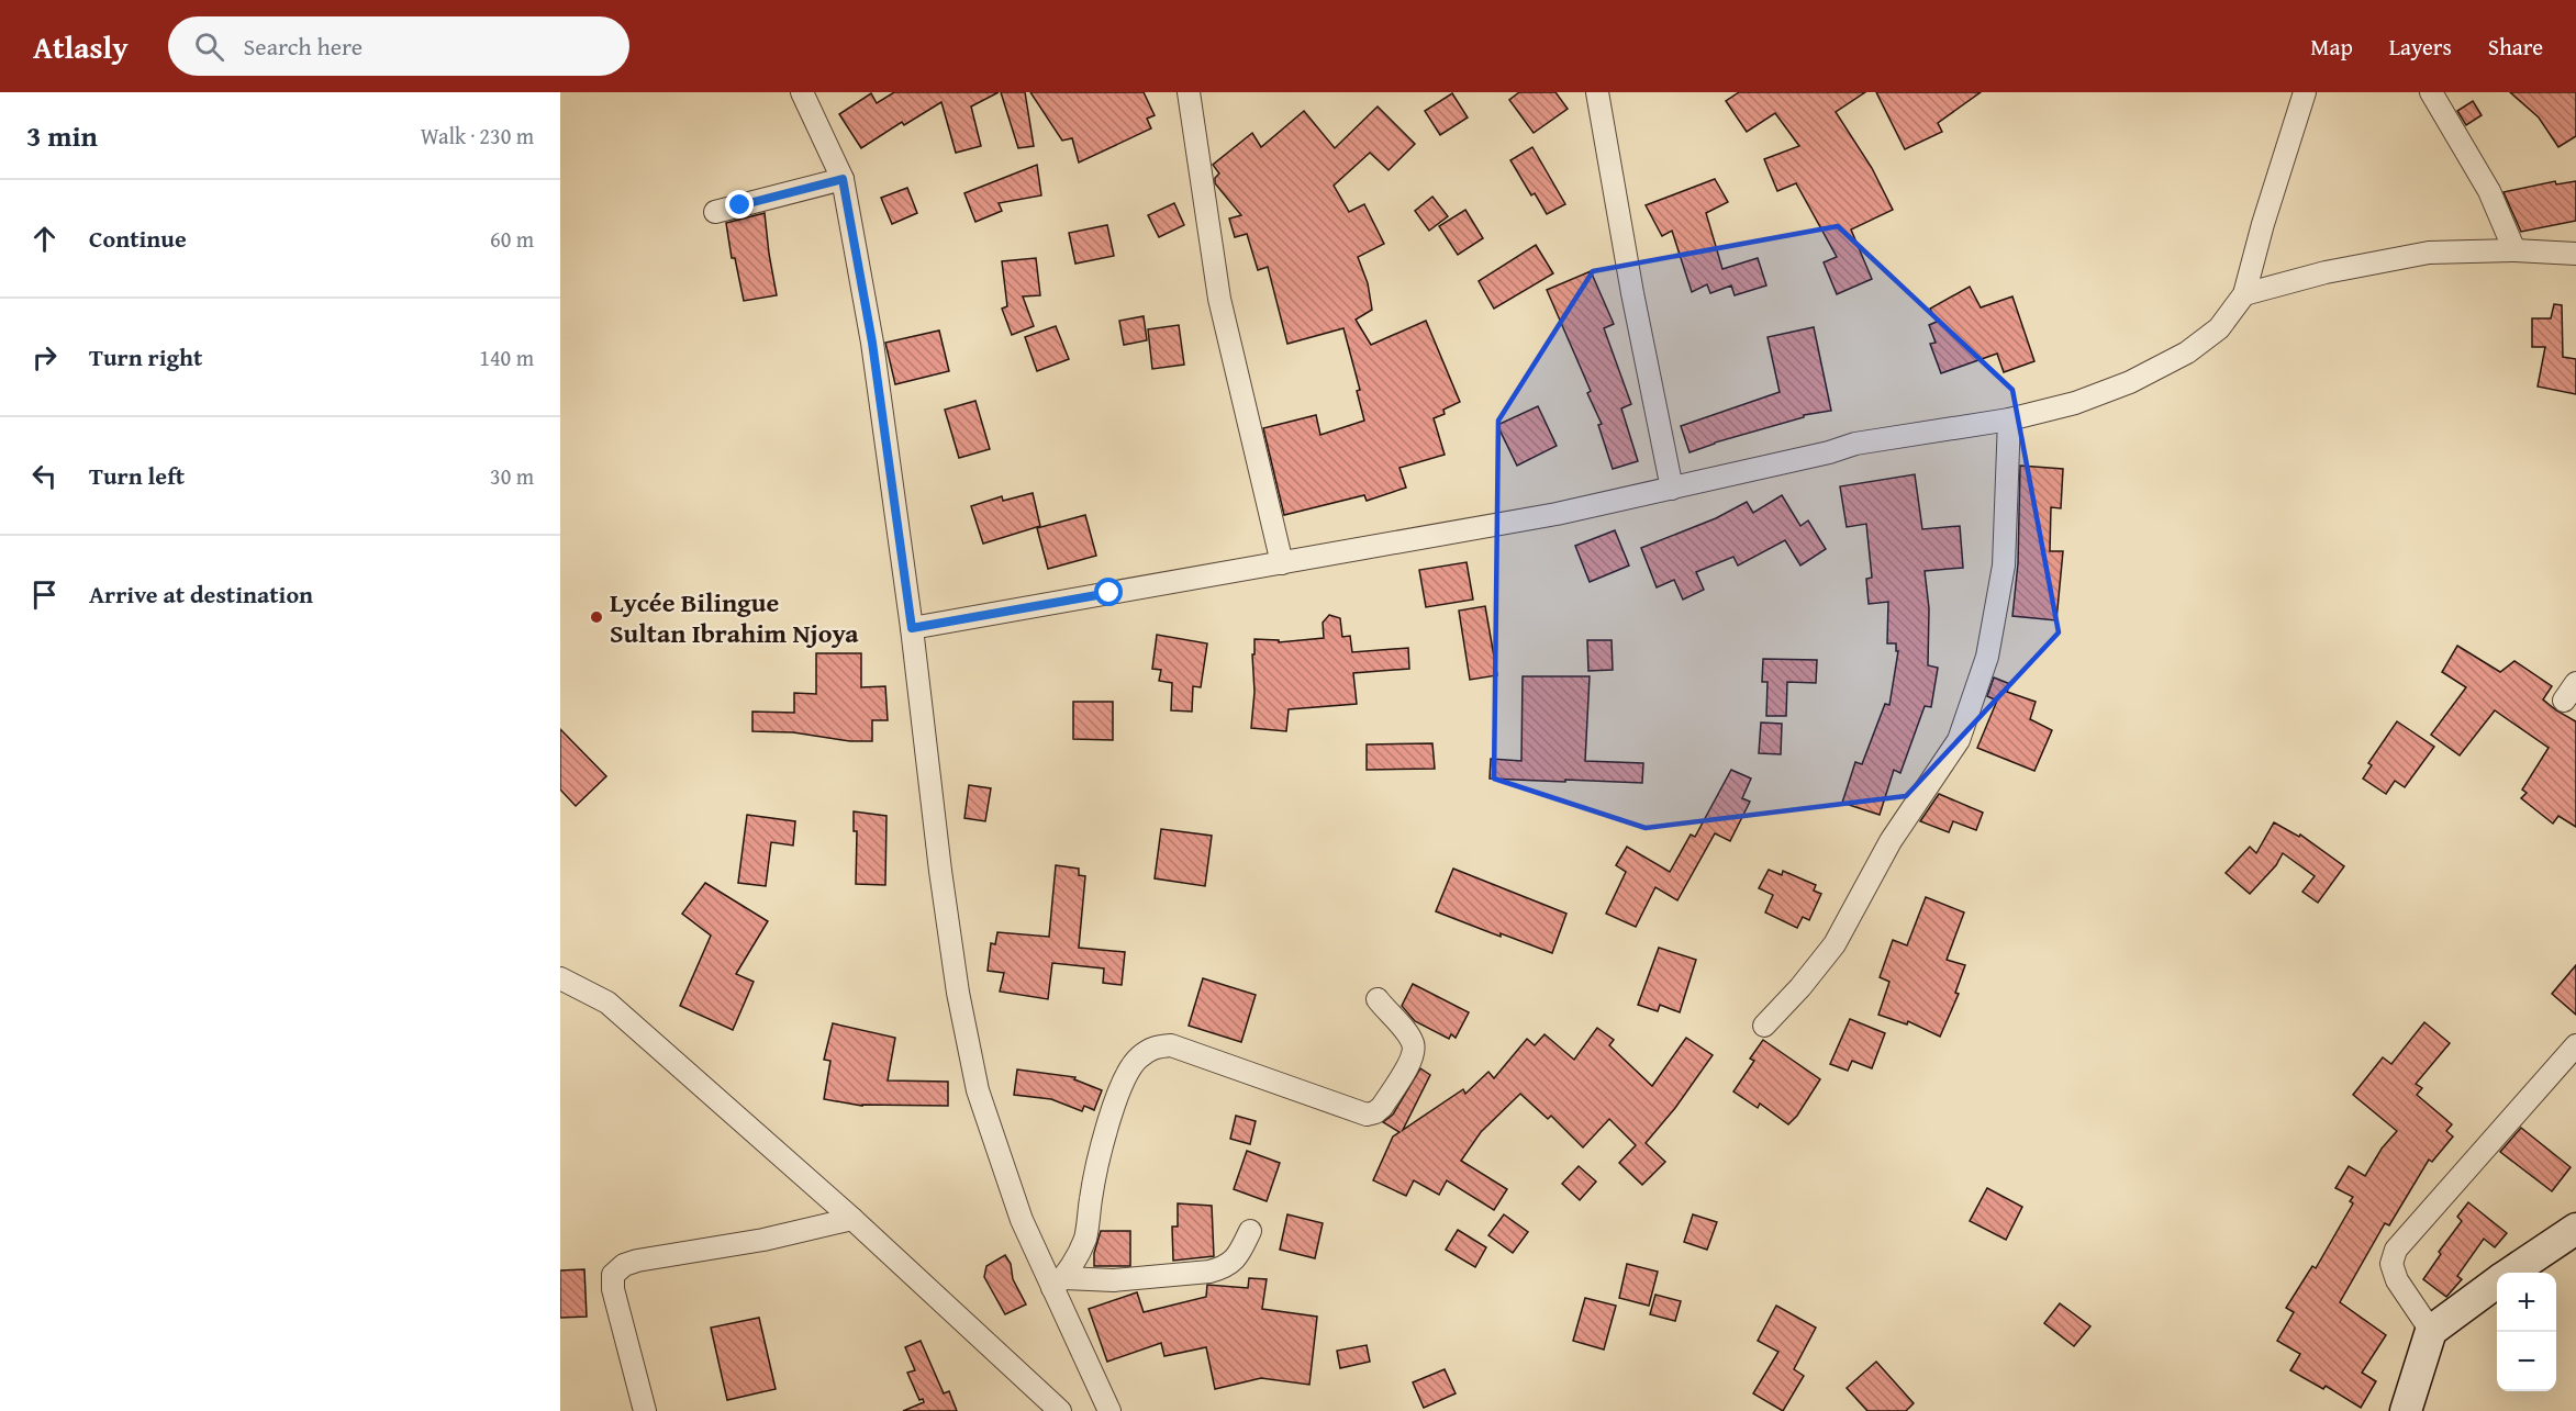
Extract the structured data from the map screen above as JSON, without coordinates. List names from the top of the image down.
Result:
{
  "places": ["Lycée Bilingue Sultan Ibrahim Njoya"],
  "page": {
    "header": "Atlasly",
    "search": "Search here",
    "nav": ["Map", "Layers", "Share"],
    "heading": ["3 min", "Walk · 230 m"],
    "list": [
      ["Continue", "60 m"],
      ["Turn right", "140 m"],
      ["Turn left", "30 m"],
      "Arrive at destination"
    ],
    "map_buttons": ["+", "−"]
  }
}
